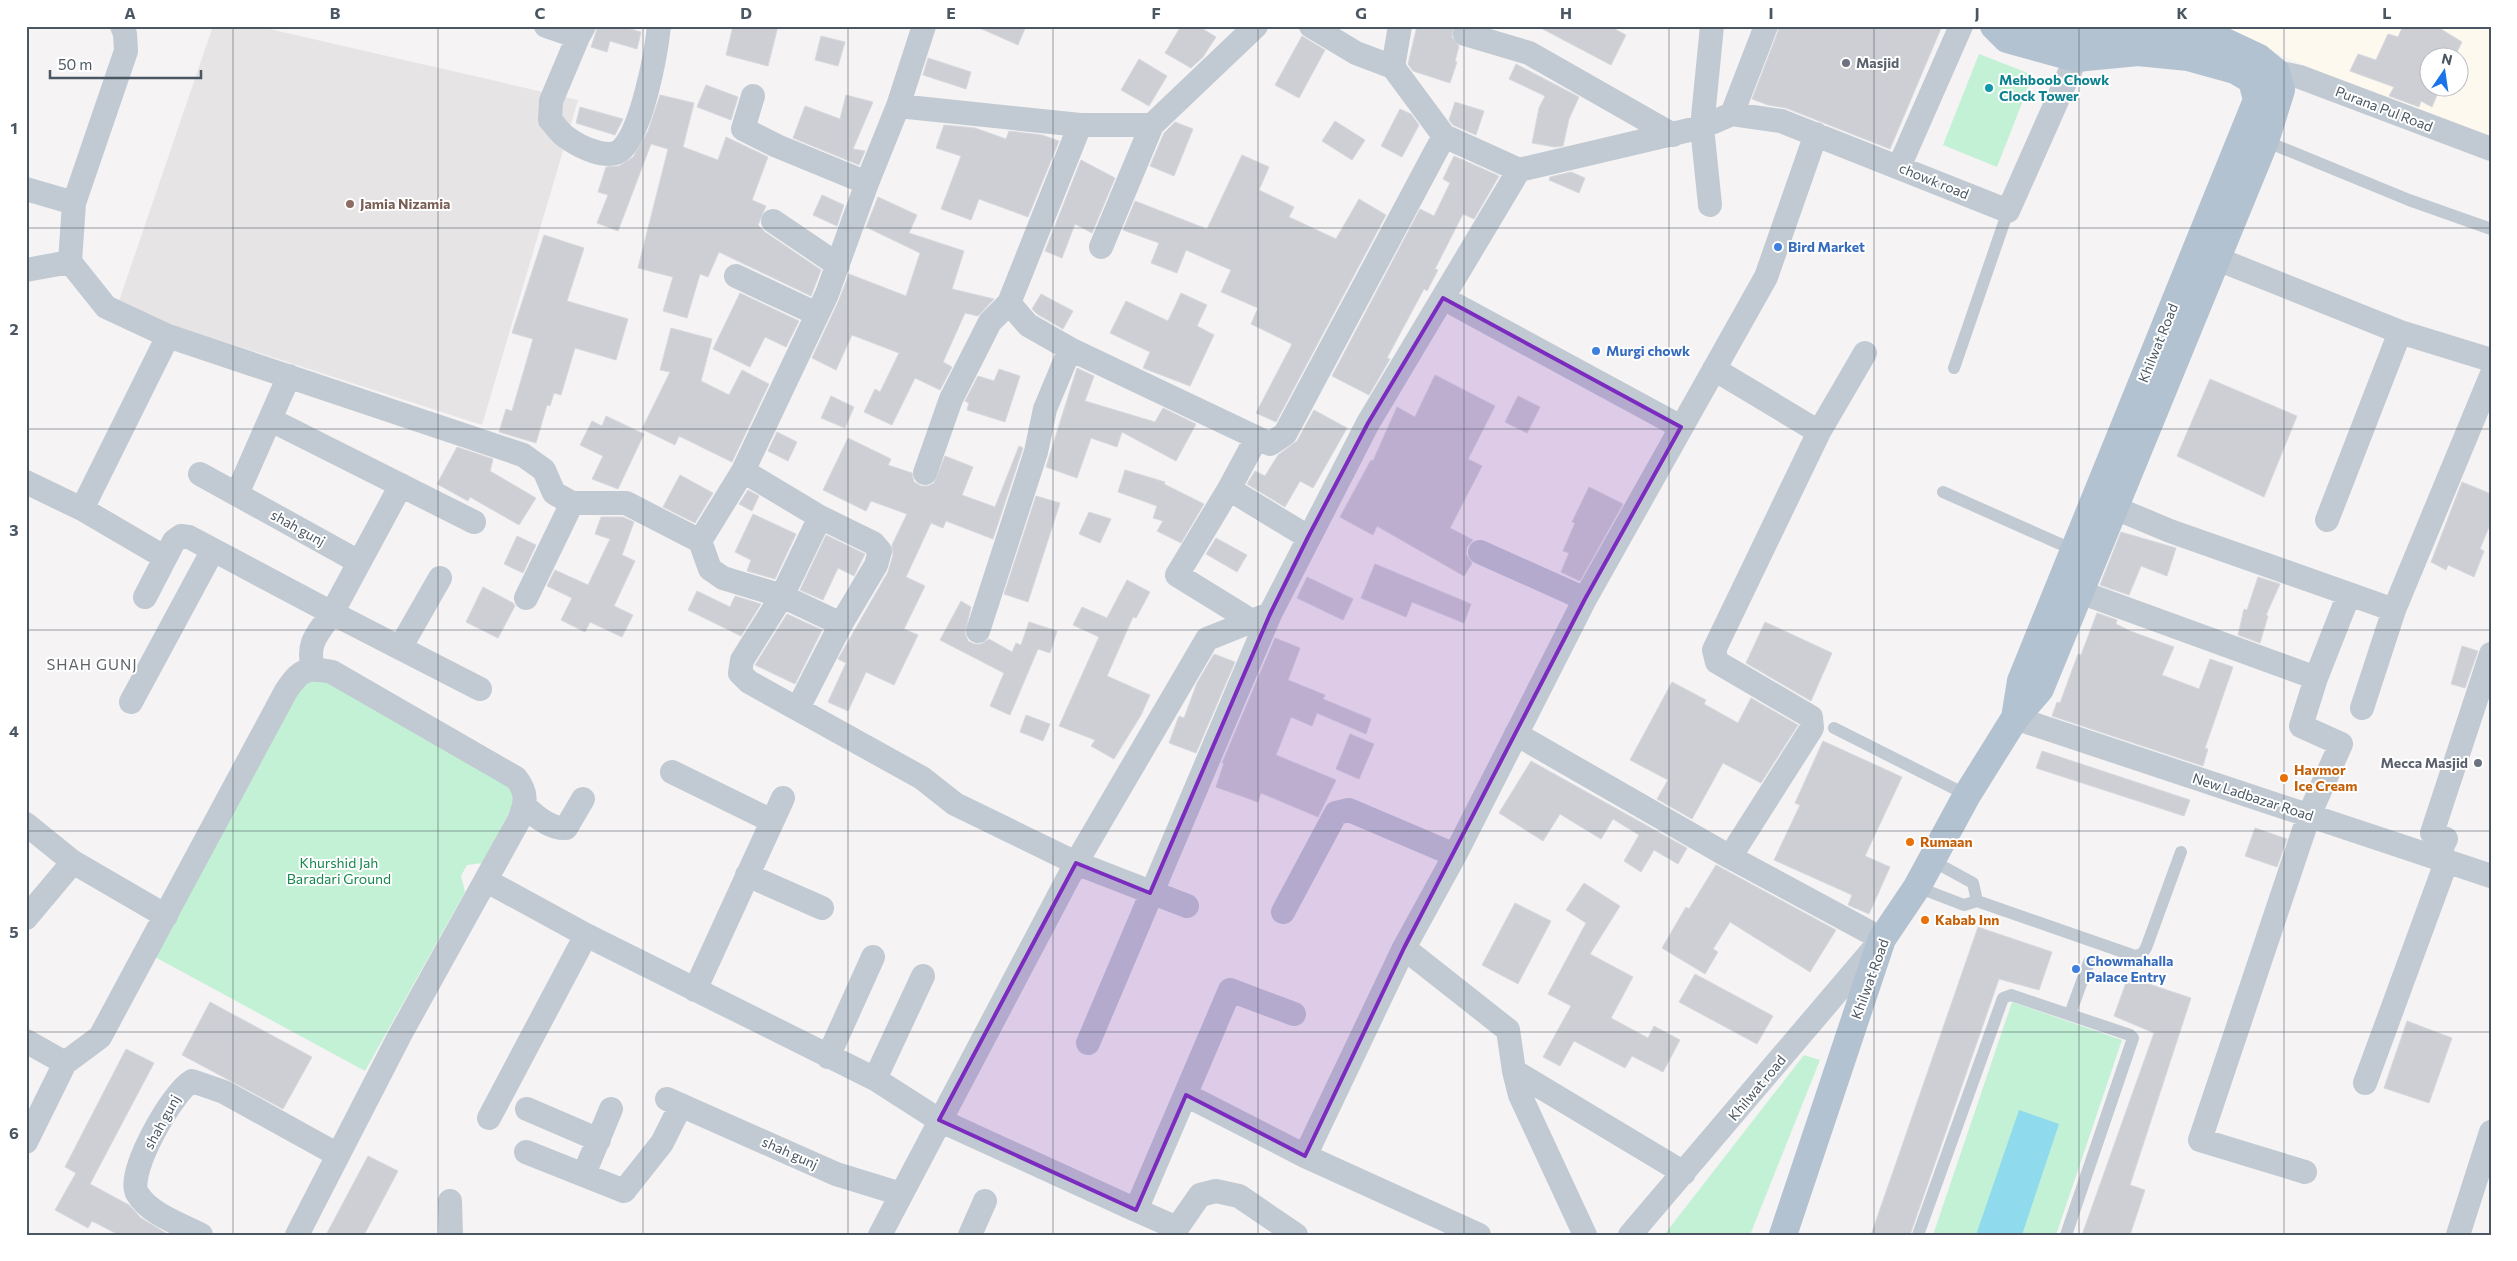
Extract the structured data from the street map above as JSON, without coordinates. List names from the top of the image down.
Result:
{
  "streets": {
    "main road": ["Khilwat Road"],
    "street": [
      "Purana Pul Road",
      "chowk road",
      "shah gunj",
      "New Ladbazar Road",
      "Khilwat road"
    ]
  },
  "crossings": [
    ["Purana Pul Road", "Khilwat Road"],
    ["Khilwat Road", "New Ladbazar Road"],
    ["Khilwat Road", "Khilwat road"]
  ],
  "districts": ["SHAH GUNJ"],
  "parks": ["Khurshid Jah Baradari Ground"],
  "places": [
    "Masjid",
    "Mehboob Chowk Clock Tower",
    "Jamia Nizamia",
    "Bird Market",
    "Murgi chowk",
    "Mecca Masjid",
    "Havmor Ice Cream",
    "Rumaan",
    "Kabab Inn",
    "Chowmahalla Palace Entry"
  ],
  "scale_bar": "50 m",
  "north": "top",
  "grid": {
    "columns": [
      "A",
      "B",
      "C",
      "D",
      "E",
      "F",
      "G",
      "H",
      "I",
      "J",
      "K",
      "L"
    ],
    "rows": [
      "1",
      "2",
      "3",
      "4",
      "5",
      "6"
    ]
  }
}
